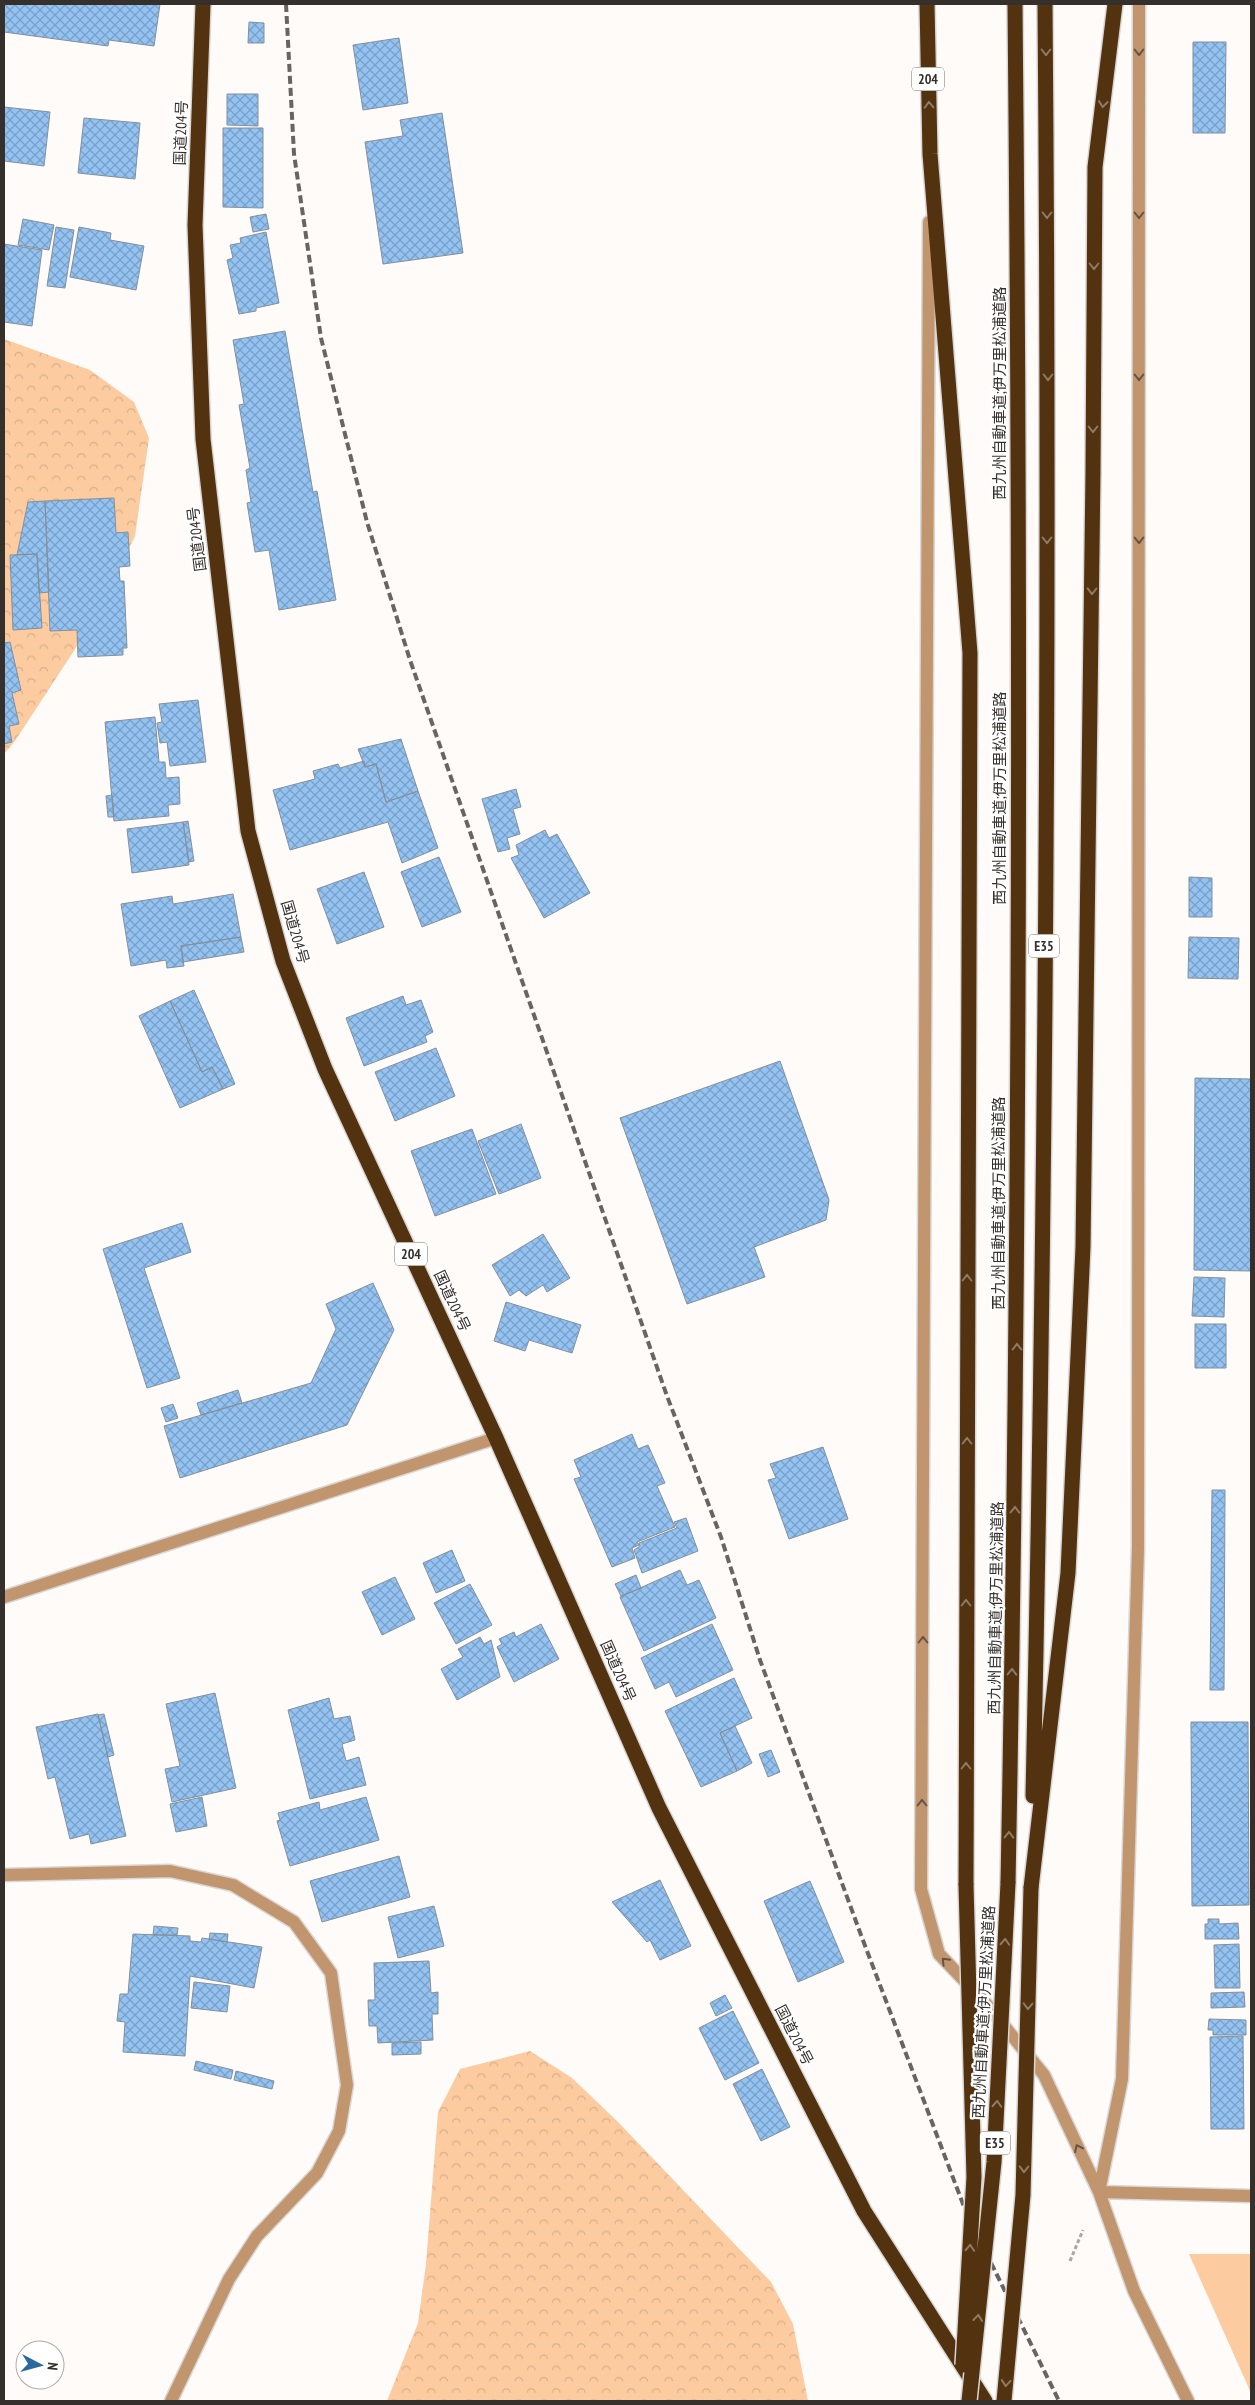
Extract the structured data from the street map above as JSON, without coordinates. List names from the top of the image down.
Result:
{
  "streets": {
    "highway": [
      "204",
      "国道204号",
      "西九州自動車道;伊万里松浦道路",
      "E35"
    ]
  },
  "north": "right"
}
